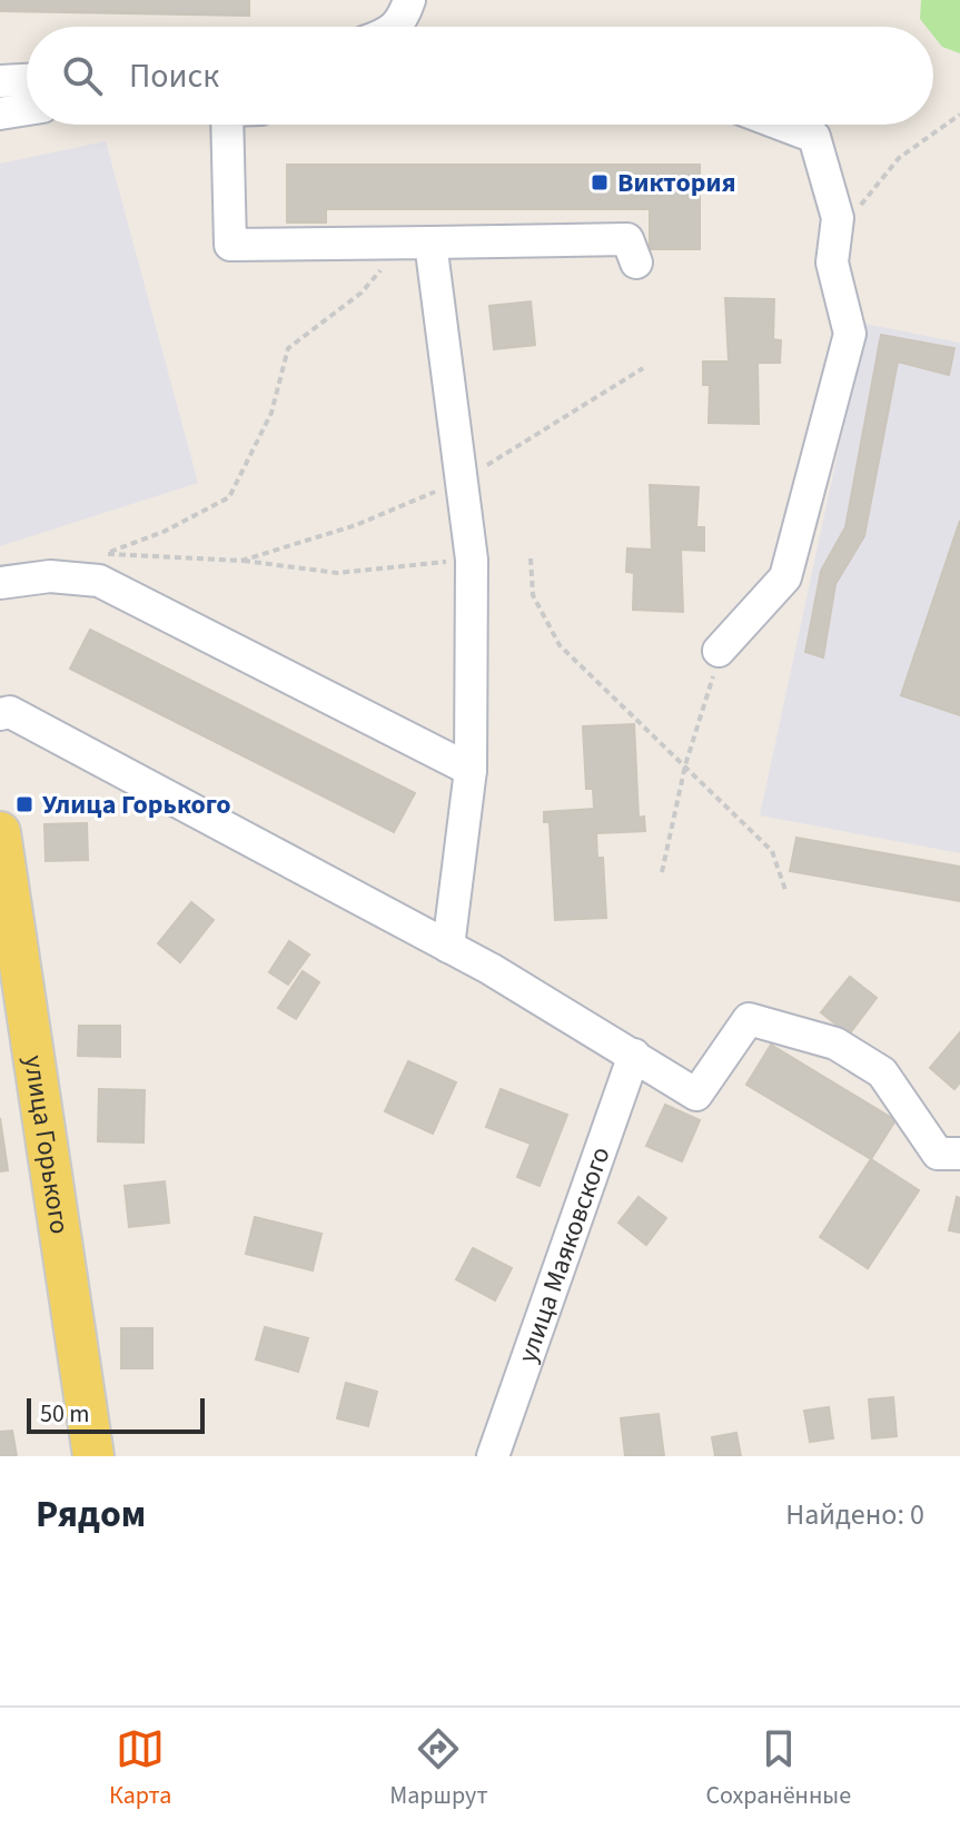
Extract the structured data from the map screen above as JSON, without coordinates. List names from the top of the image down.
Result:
{
  "streets": {
    "main road": ["улица Горького"],
    "street": ["улица Маяковского"]
  },
  "places": {
    "transit": ["Виктория", "Улица Горького"]
  },
  "scale_bar": "50 m",
  "page": {
    "search": "Поиск",
    "scale": "50 m",
    "heading": ["Рядом", "Найдено: 0"],
    "nav": ["Карта", "Маршрут", "Сохранённые"]
  }
}
